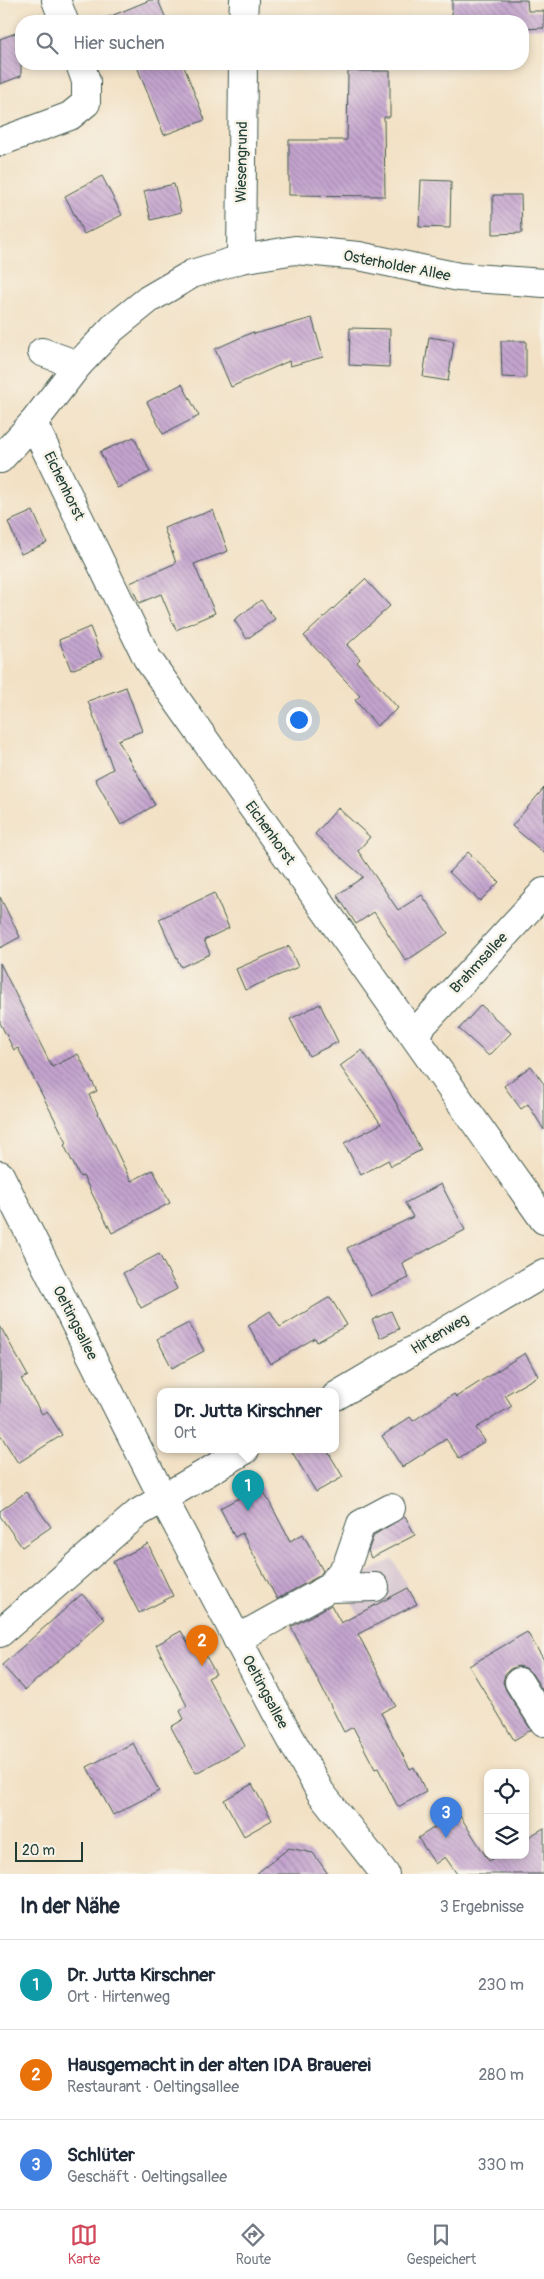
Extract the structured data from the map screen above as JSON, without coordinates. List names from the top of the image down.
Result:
{
  "streets": {
    "street": [
      "Wiesengrund",
      "Osterholder Allee",
      "Eichenhorst",
      "Brahmsallee",
      "Oeltingsallee",
      "Hirtenweg"
    ]
  },
  "crossings": [
    ["Wiesengrund", "Osterholder Allee"],
    ["Osterholder Allee", "Eichenhorst"],
    ["Eichenhorst", "Brahmsallee"]
  ],
  "scale_bar": "20 m",
  "page": {
    "search": "Hier suchen",
    "popup": ["Dr. Jutta Kirschner", "Ort"],
    "pins": ["1", "2", "3"],
    "scale": "20 m",
    "heading": ["In der Nähe", "3 Ergebnisse"],
    "list": [
      {
        "mark": "1",
        "name": "Dr. Jutta Kirschner",
        "note": "Ort · Hirtenweg",
        "value": "230 m"
      },
      {
        "mark": "2",
        "name": "Hausgemacht in der alten IDA Brauerei",
        "note": "Restaurant · Oeltingsallee",
        "value": "280 m"
      },
      {
        "mark": "3",
        "name": "Schlüter",
        "note": "Geschäft · Oeltingsallee",
        "value": "330 m"
      }
    ],
    "nav": ["Karte", "Route", "Gespeichert"]
  }
}
